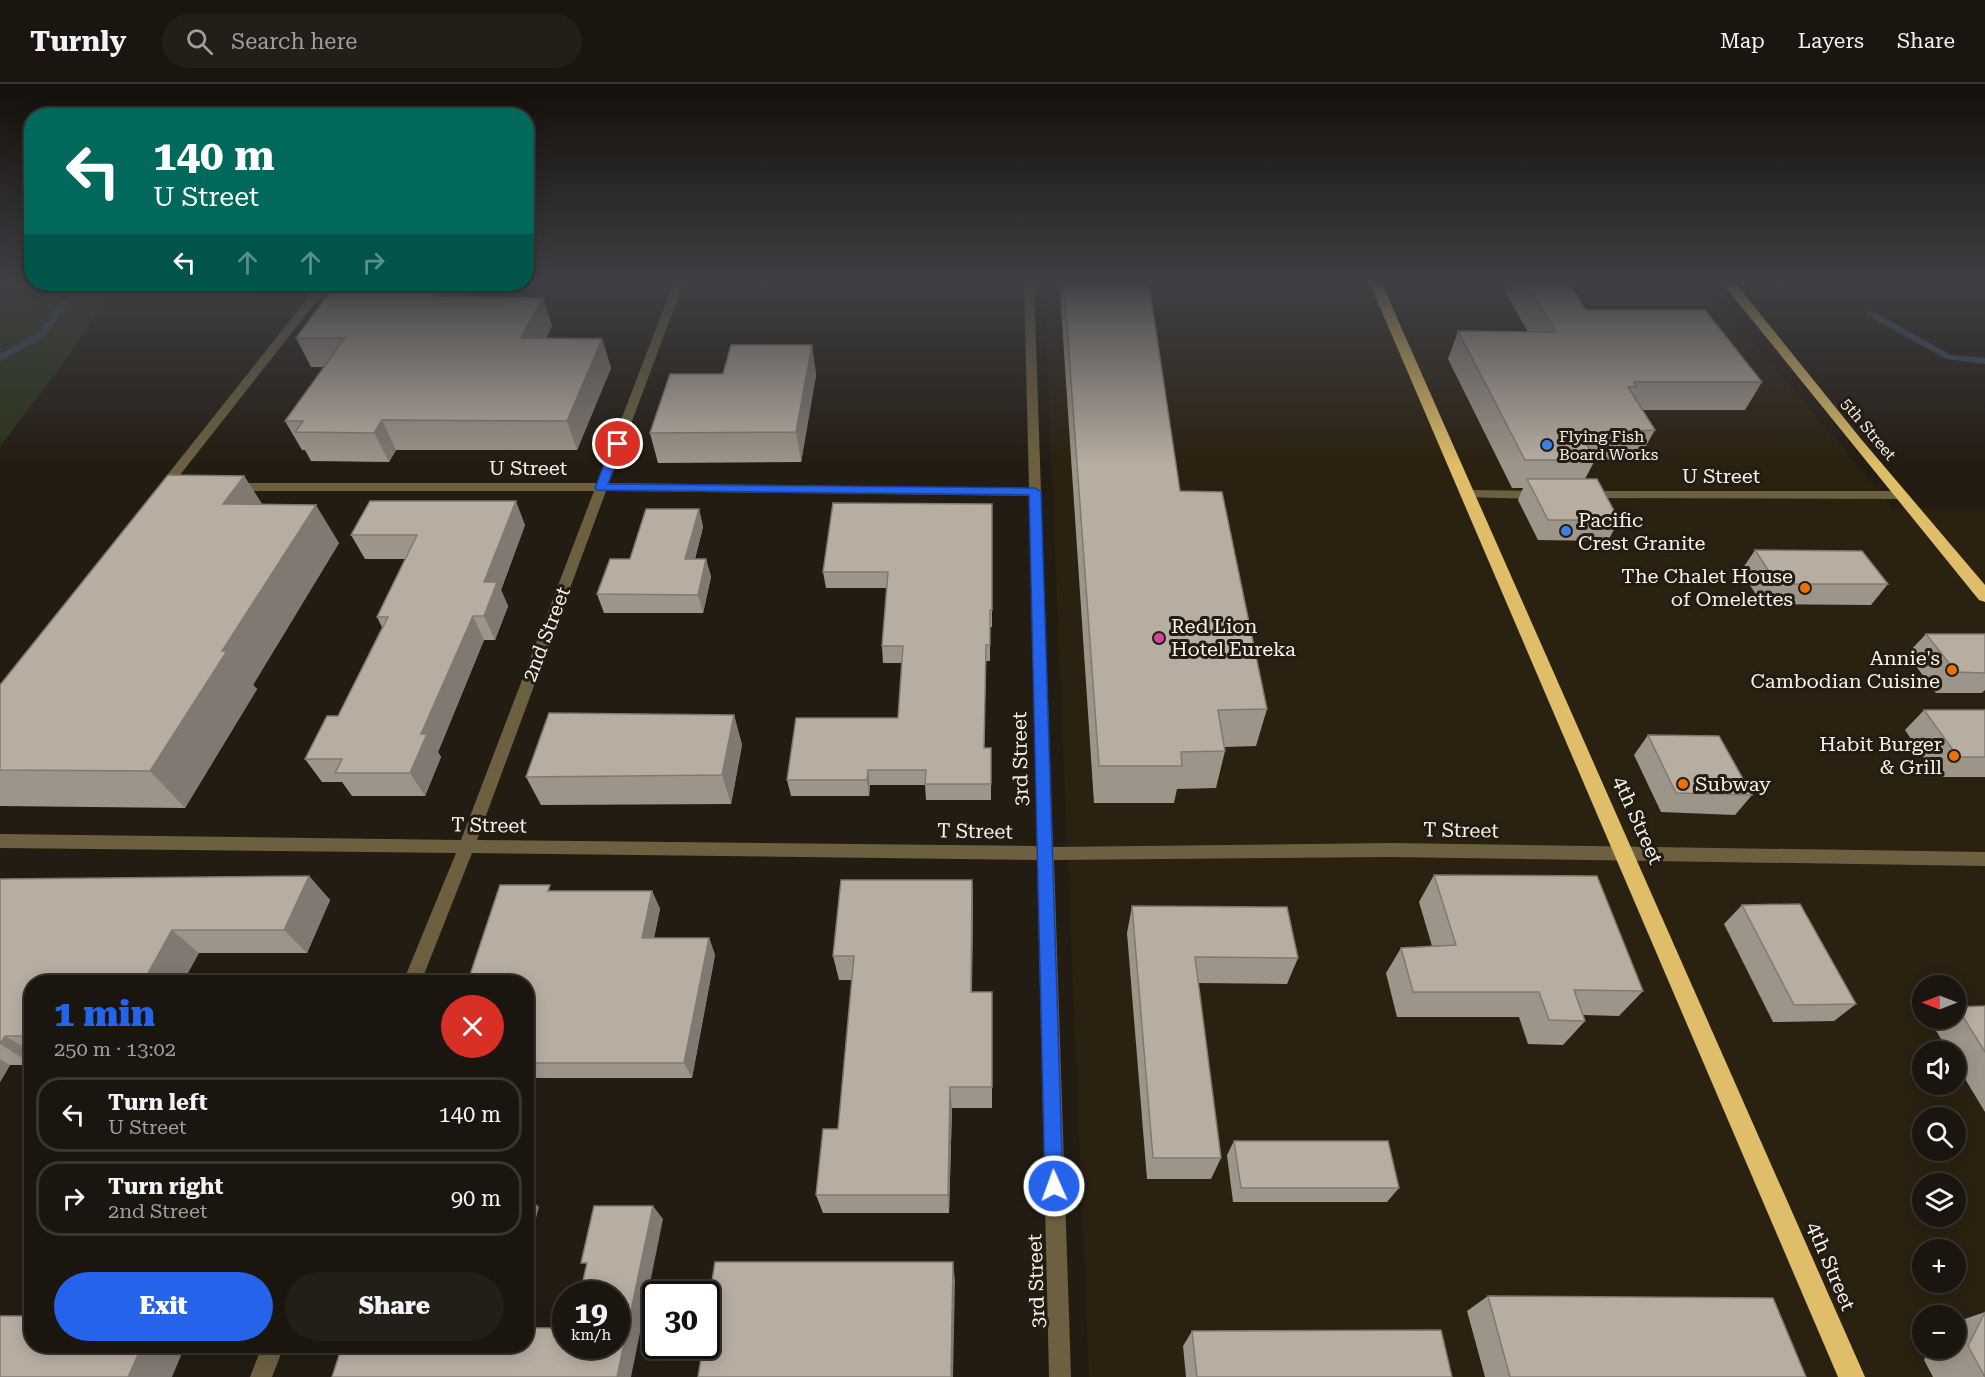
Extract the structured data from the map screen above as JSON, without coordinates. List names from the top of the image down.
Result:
{
  "streets": {
    "highway": ["5th Street", "4th Street"],
    "street": [
      "U Street",
      "2nd Street",
      "3rd Street",
      "T Street"
    ]
  },
  "crossings": [
    ["5th Street", "U Street"],
    ["U Street", "2nd Street"],
    ["U Street", "3rd Street"],
    ["2nd Street", "T Street"],
    ["3rd Street", "T Street"],
    ["4th Street", "T Street"]
  ],
  "places": [
    "Flying Fish Board Works",
    "Pacific Crest Granite",
    "The Chalet House of Omelettes",
    "Red Lion Hotel Eureka",
    "Annie's Cambodian Cuisine",
    "Habit Burger & Grill",
    "Subway"
  ],
  "north": "left",
  "page": {
    "header": "Turnly",
    "search": "Search here",
    "nav": ["Map", "Layers", "Share"],
    "turn": ["140 m", "U Street"],
    "map_buttons": ["+", "−"],
    "heading": ["1 min", "250 m · 13:02"],
    "list": [
      {
        "name": "Turn left",
        "note": "U Street",
        "value": "140 m"
      },
      {
        "name": "Turn right",
        "note": "2nd Street",
        "value": "90 m"
      }
    ],
    "buttons": ["Exit", "Share"],
    "speed": "19 km/h",
    "limit": "30"
  }
}
